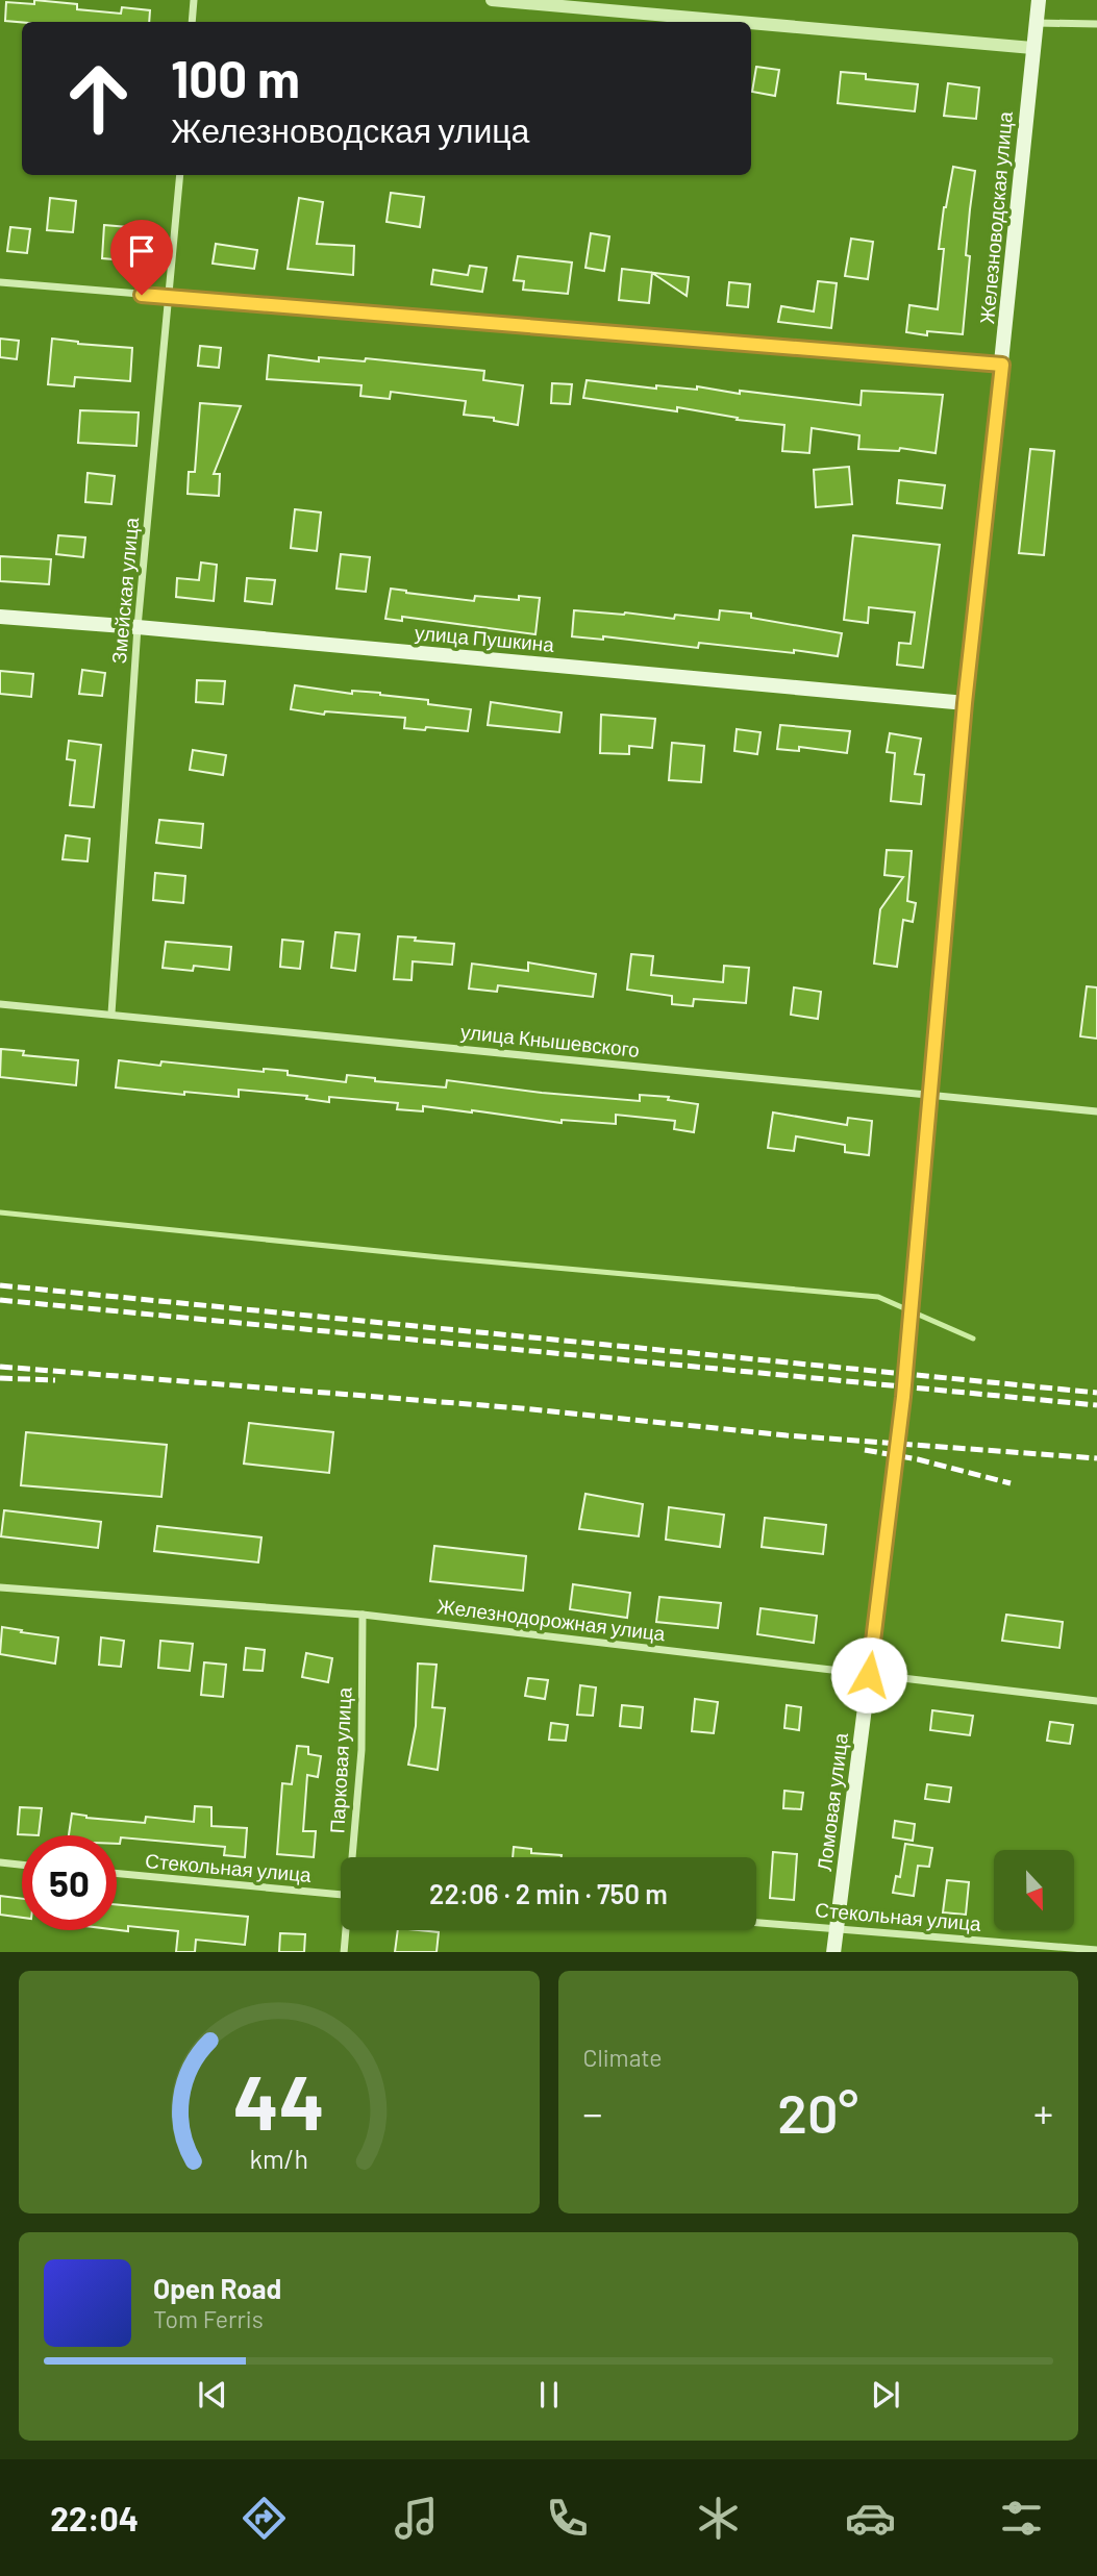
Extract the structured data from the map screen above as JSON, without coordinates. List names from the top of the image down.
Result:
{
  "streets": {
    "main road": ["Железноводская улица", "улица Пушкина", "Ломовая улица"],
    "street": [
      "Змейская улица",
      "улица Кнышевского",
      "Железнодорожная улица",
      "Парковая улица",
      "Стекольная улица"
    ]
  },
  "crossings": [
    ["Железноводская улица", "улица Пушкина"],
    ["Железноводская улица", "Ломовая улица"],
    ["Змейская улица", "улица Пушкина"],
    ["Змейская улица", "улица Кнышевского"],
    ["Железнодорожная улица", "Парковая улица"]
  ],
  "north": "bottom",
  "page": {
    "turn": ["100 m", "Железноводская улица"],
    "limit": "50",
    "trip": "22:06 · 2 min · 750 m",
    "tile": "Climate",
    "heat": ["−", "20°", "+"],
    "song": ["Open Road", "Tom Ferris"],
    "tabs": "22:04",
    "gauge": ["44", "km/h"]
  }
}
